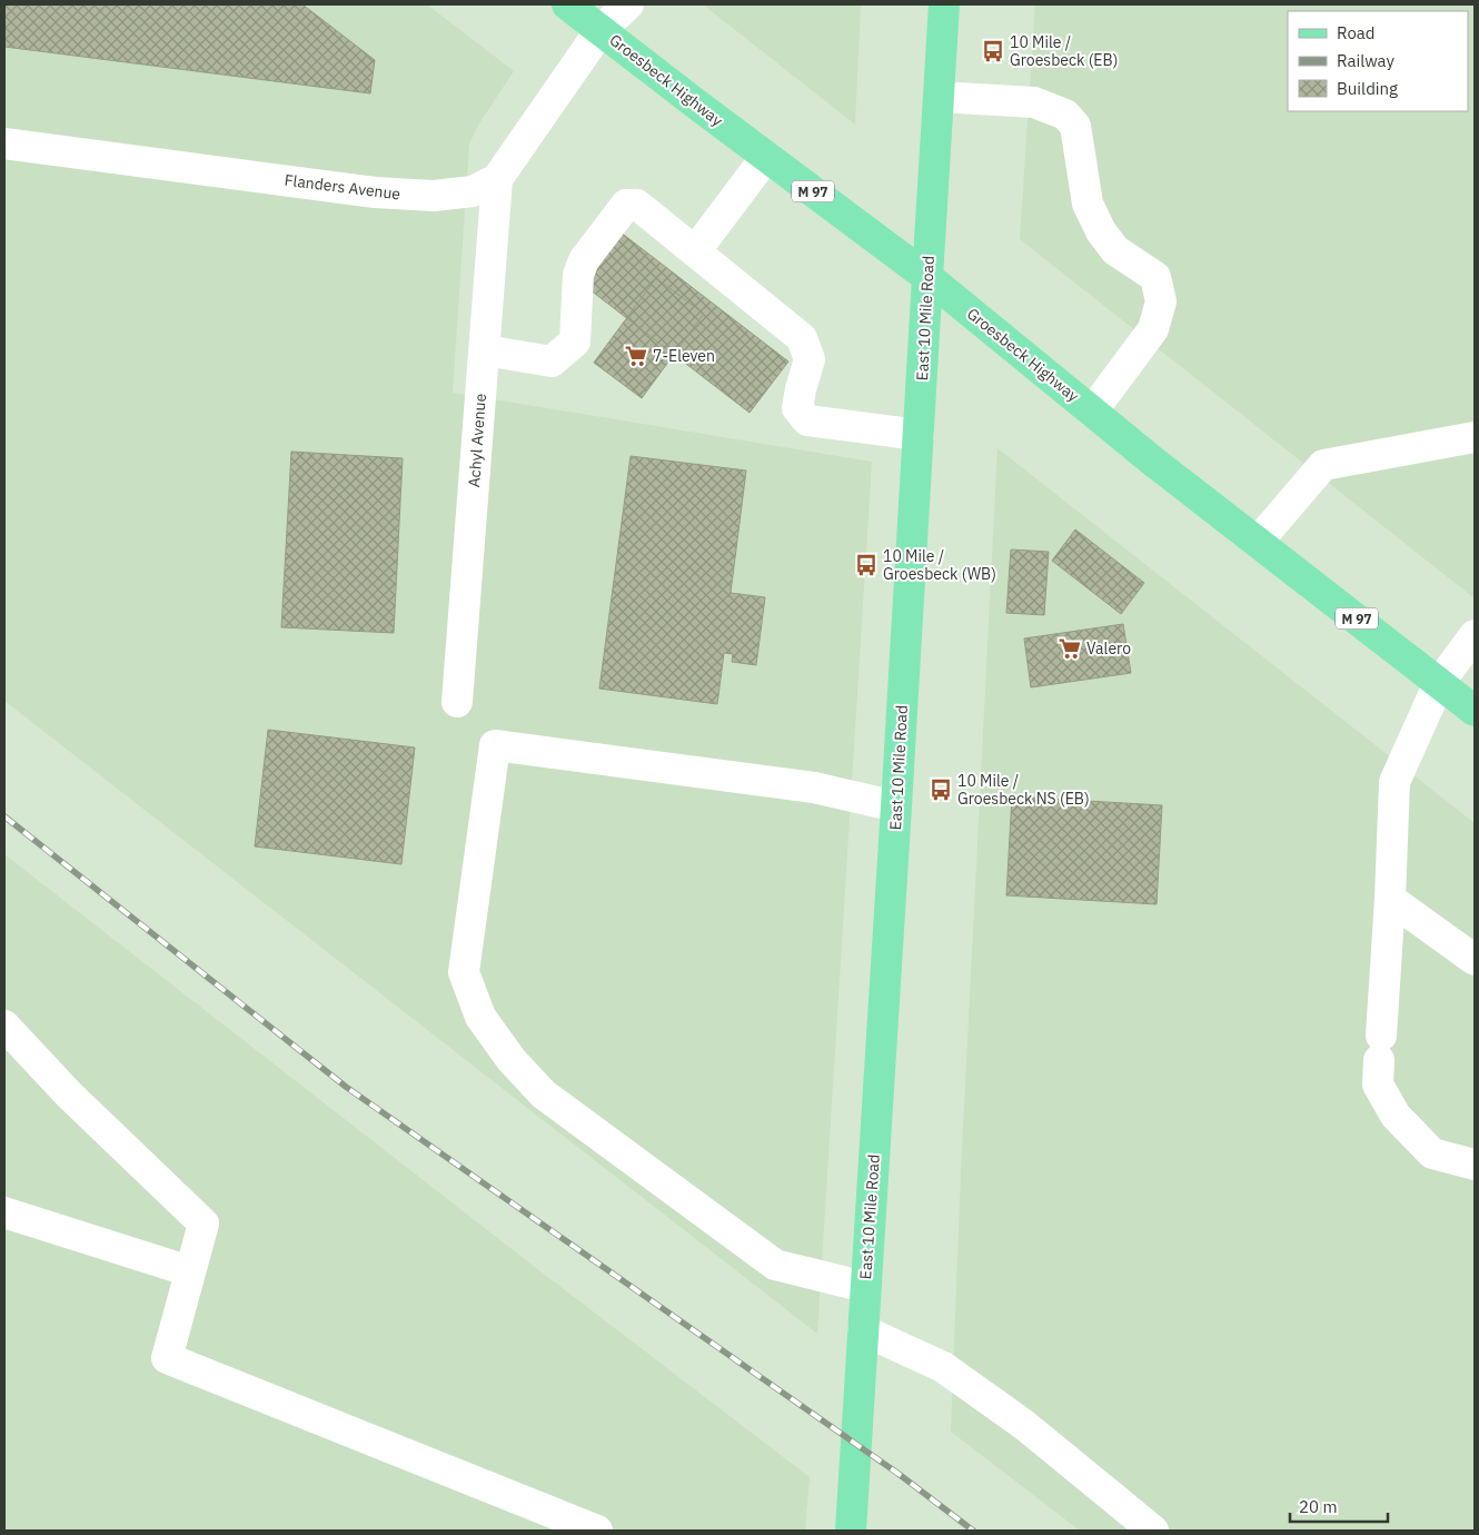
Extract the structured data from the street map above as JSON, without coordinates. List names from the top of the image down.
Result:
{
  "streets": {
    "main road": ["Groesbeck Highway", "M 97", "East 10 Mile Road"],
    "street": ["Flanders Avenue", "Achyl Avenue"]
  },
  "crossings": [
    ["Groesbeck Highway", "East 10 Mile Road"],
    ["Flanders Avenue", "Achyl Avenue"]
  ],
  "places": {
    "bus stop": ["10 Mile / Groesbeck (EB)", "10 Mile / Groesbeck (WB)", "10 Mile / Groesbeck NS (EB)"],
    "supermarket": ["7-Eleven", "Valero"]
  },
  "legend": ["Road", "Railway", "Building"],
  "scale_bar": "20 m"
}
